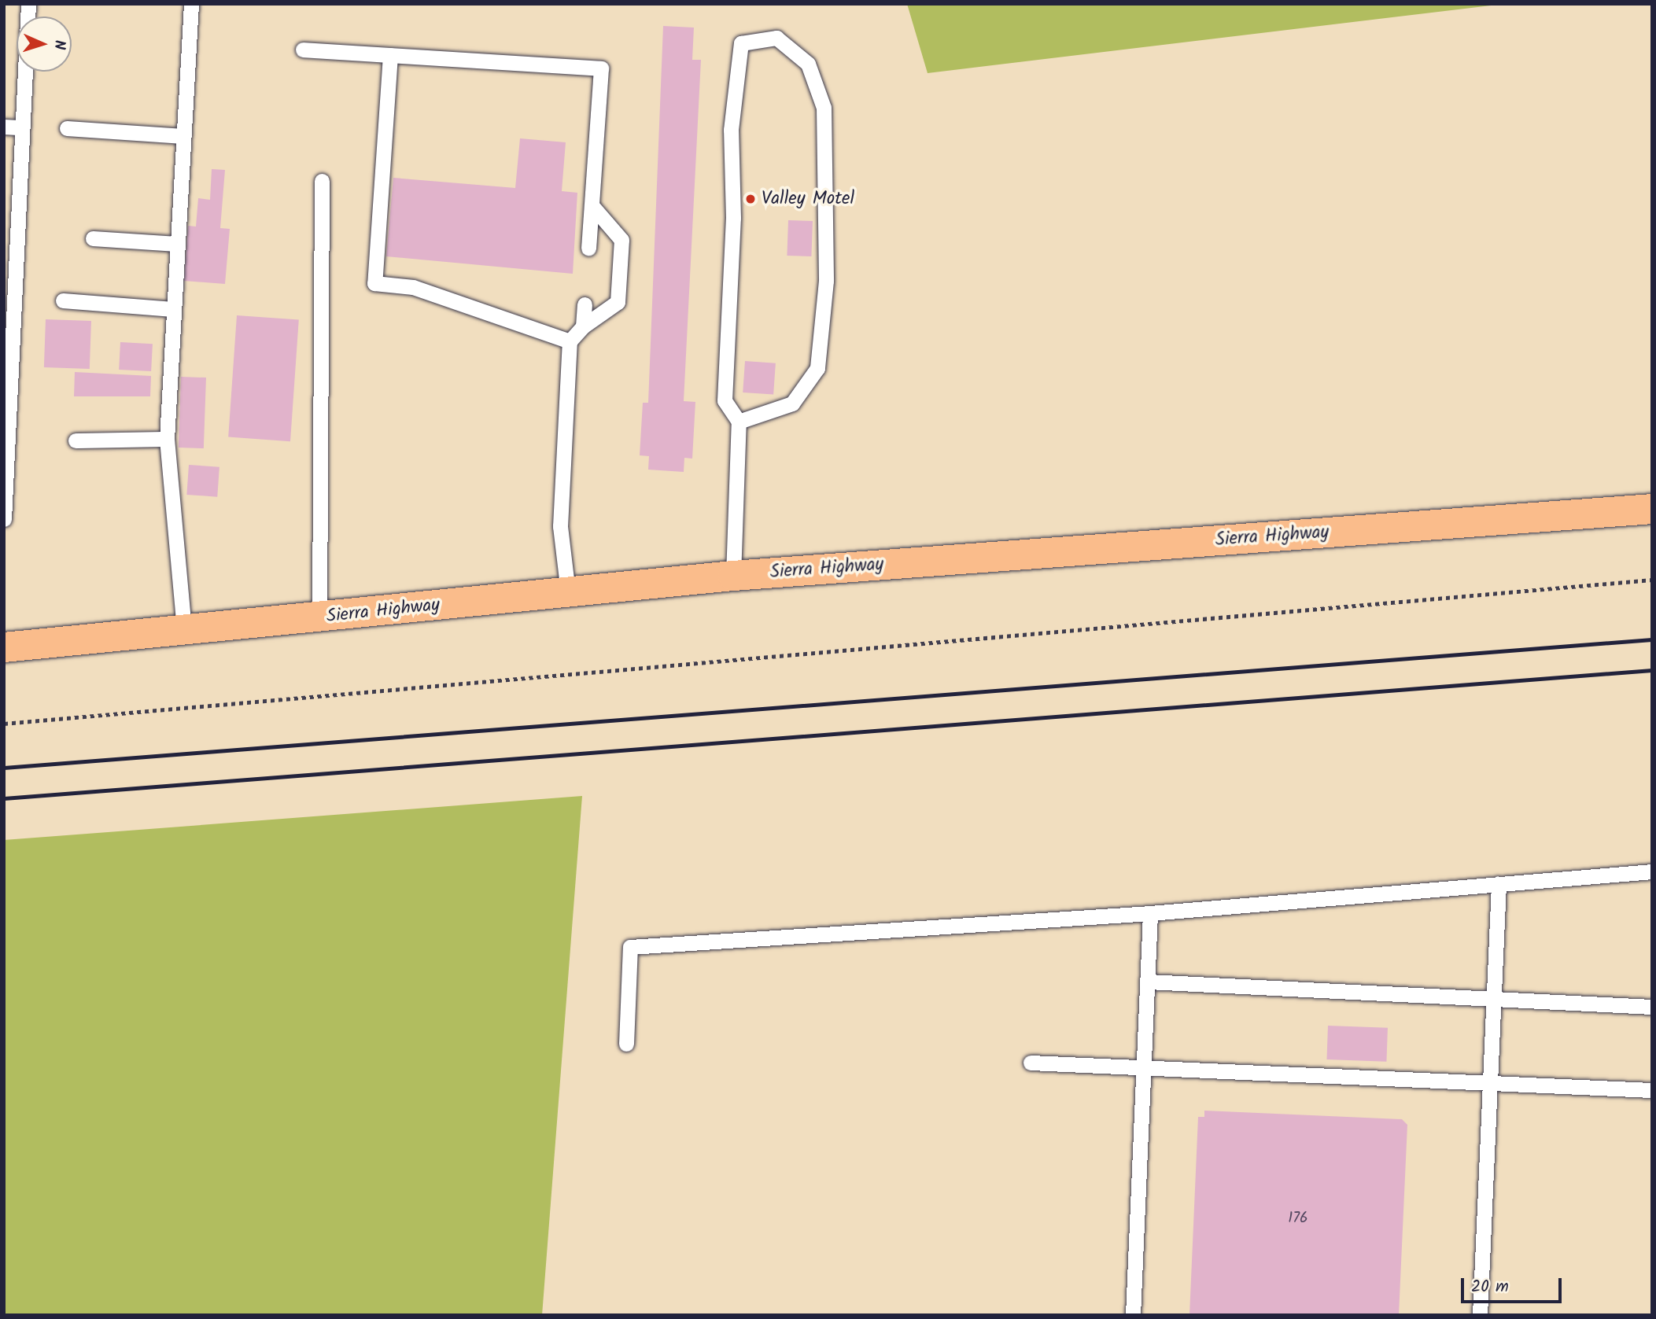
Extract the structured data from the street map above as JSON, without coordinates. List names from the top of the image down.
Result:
{
  "streets": {
    "main road": ["Sierra Highway"]
  },
  "places": ["Valley Motel"],
  "house_numbers": ["176"],
  "scale_bar": "20 m",
  "north": "right"
}
